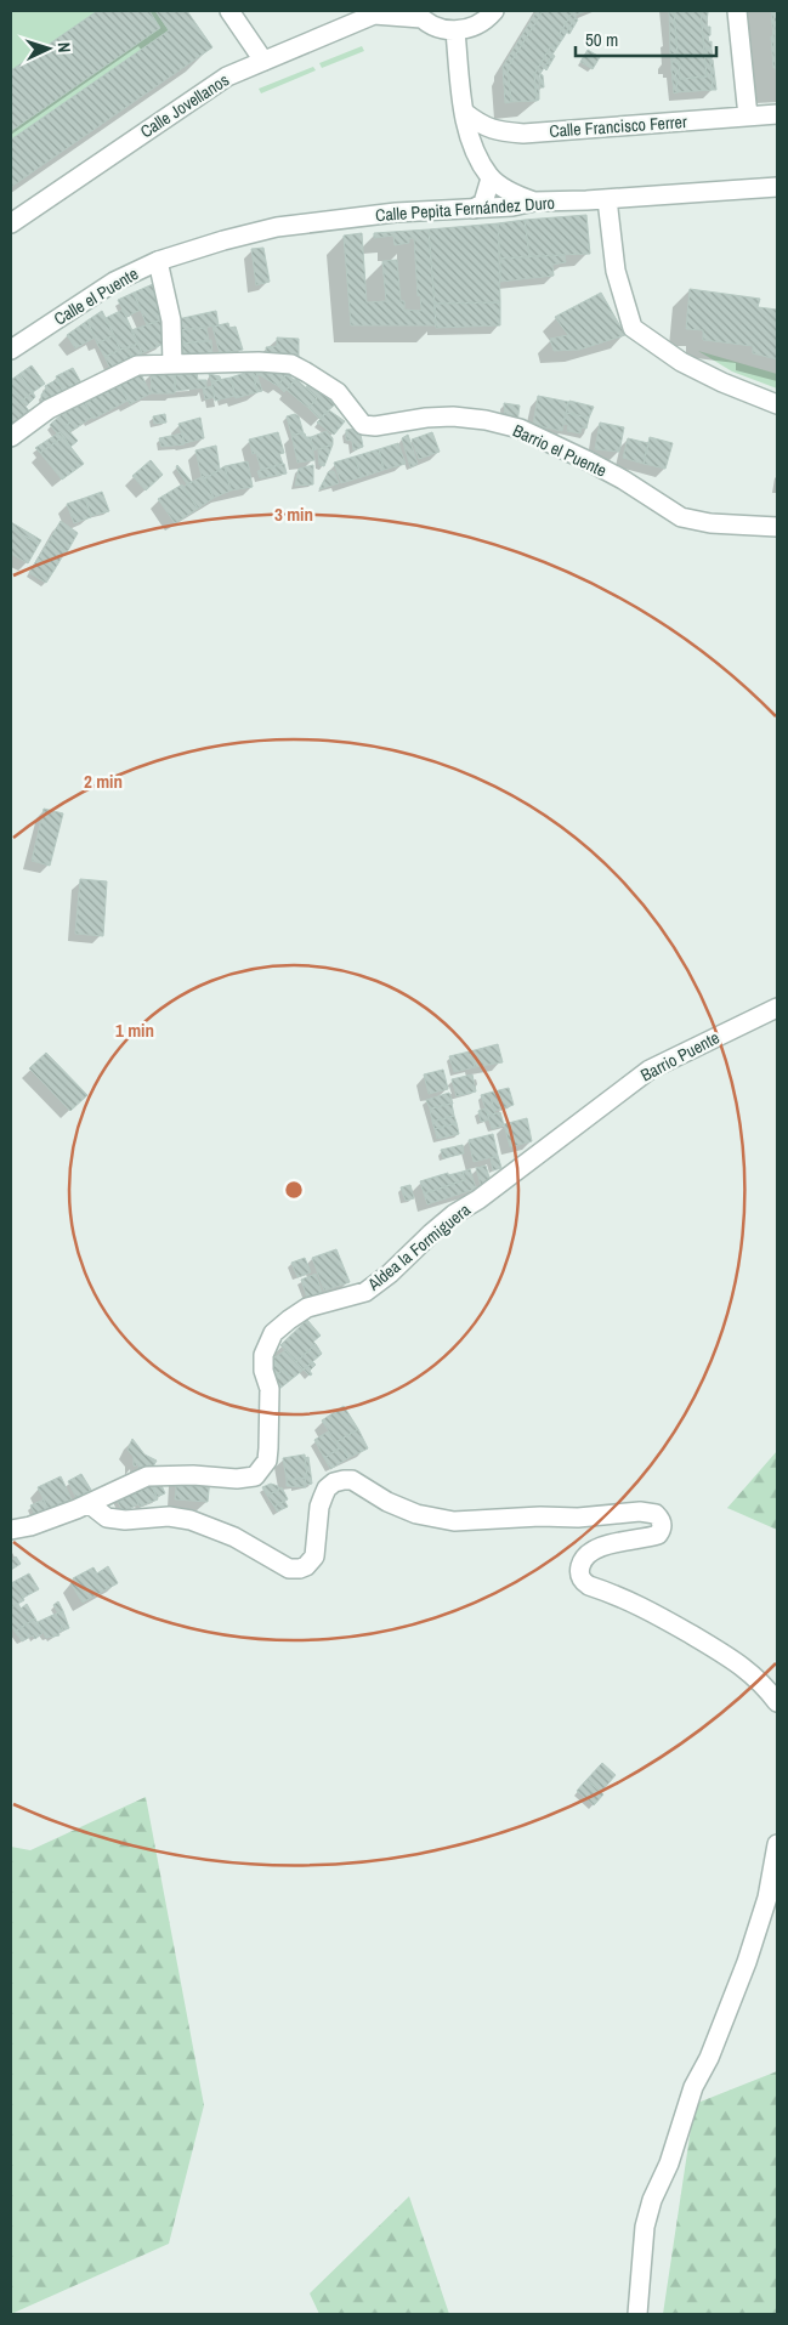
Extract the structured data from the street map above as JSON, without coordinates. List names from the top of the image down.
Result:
{
  "streets": {
    "street": [
      "Calle Jovellanos",
      "Calle Francisco Ferrer",
      "Calle Pepita Fernández Duro",
      "Calle el Puente",
      "Barrio el Puente",
      "Barrio Puente",
      "Aldea la Formiguera"
    ]
  },
  "crossings": [
    ["Calle Pepita Fernández Duro", "Calle el Puente"],
    ["Calle el Puente", "Barrio el Puente"],
    ["Barrio Puente", "Aldea la Formiguera"]
  ],
  "scale_bar": "50 m",
  "north": "right",
  "rings": ["3 min", "2 min", "1 min"]
}
